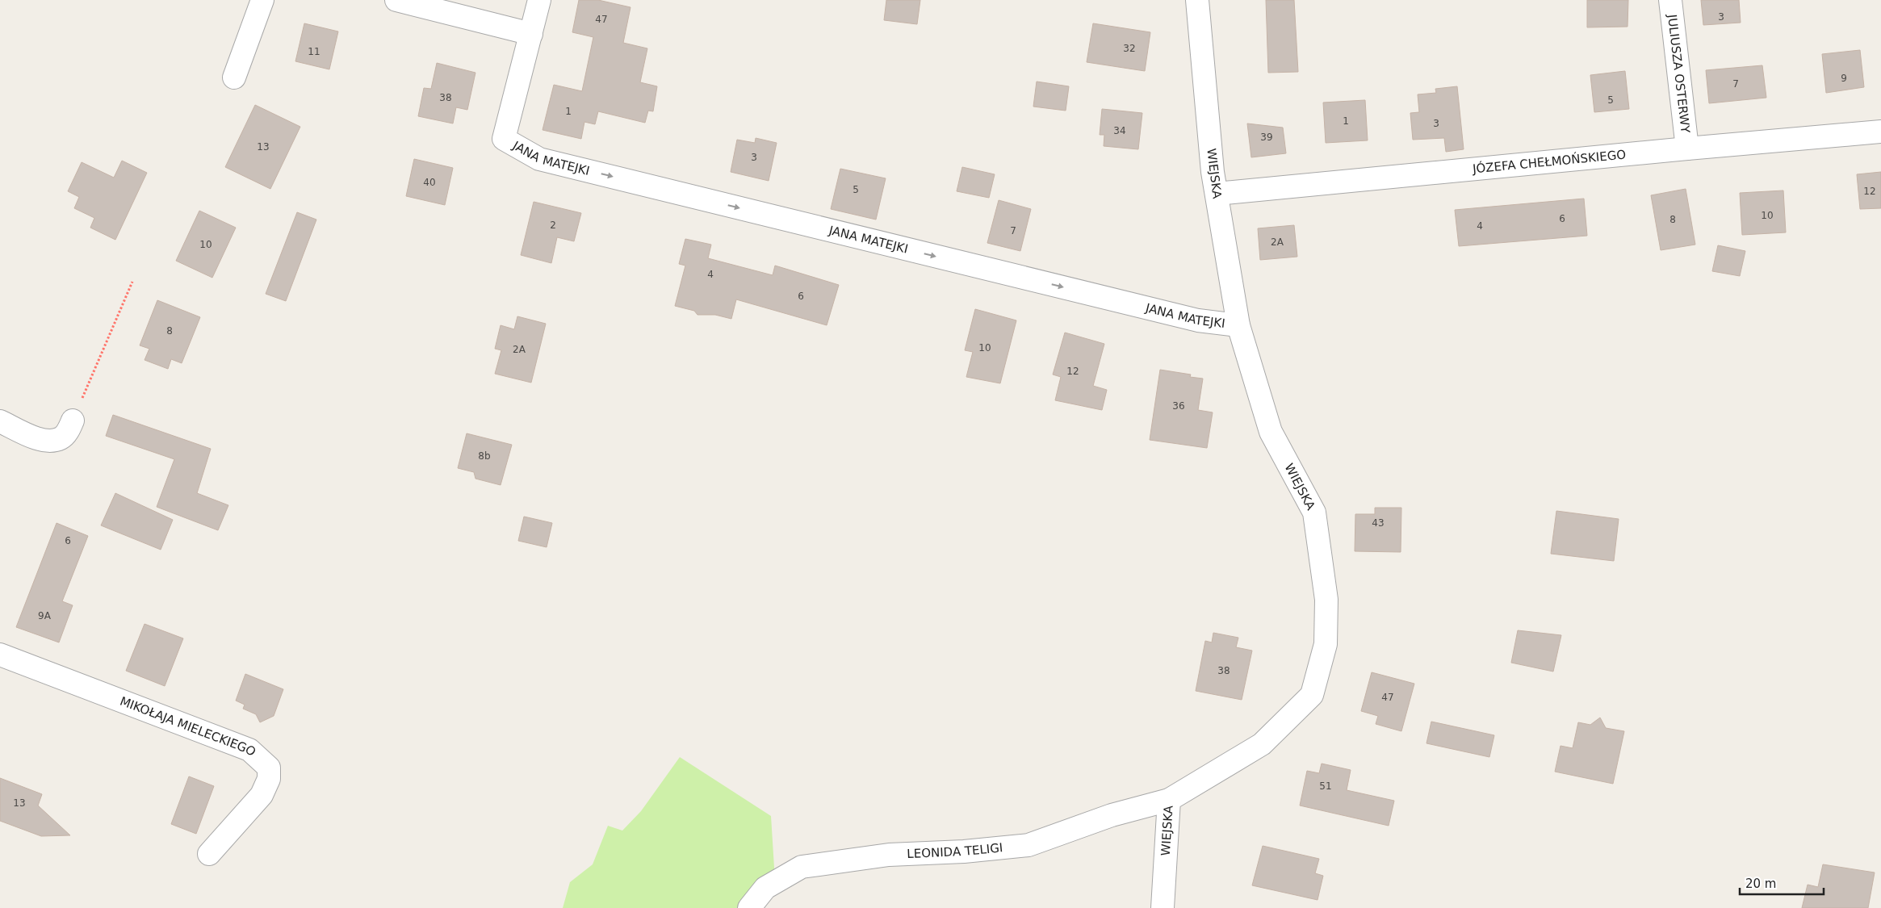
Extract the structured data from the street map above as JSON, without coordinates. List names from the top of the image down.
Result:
{
  "streets": {
    "street": [
      "JULIUSZA OSTERWY",
      "JANA MATEJKI",
      "JÓZEFA CHEŁMOŃSKIEGO",
      "WIEJSKA",
      "MIKOŁAJA MIELECKIEGO",
      "LEONIDA TELIGI"
    ]
  },
  "crossings": [
    ["JULIUSZA OSTERWY", "JÓZEFA CHEŁMOŃSKIEGO"],
    ["JANA MATEJKI", "WIEJSKA"],
    ["JÓZEFA CHEŁMOŃSKIEGO", "WIEJSKA"],
    ["WIEJSKA", "LEONIDA TELIGI"]
  ],
  "one_way": ["JANA MATEJKI"],
  "house_numbers": [
    "3",
    "47",
    "32",
    "11",
    "9",
    "7",
    "38",
    "5",
    "1",
    "1",
    "3",
    "34",
    "39",
    "13",
    "3",
    "40",
    "5",
    "12",
    "10",
    "6",
    "8",
    "2",
    "4",
    "7",
    "2A",
    "10",
    "4",
    "6",
    "8",
    "10",
    "2A",
    "12",
    "36",
    "8b",
    "43",
    "6",
    "9A",
    "38",
    "47",
    "51",
    "13"
  ],
  "scale_bar": "20 m"
}
